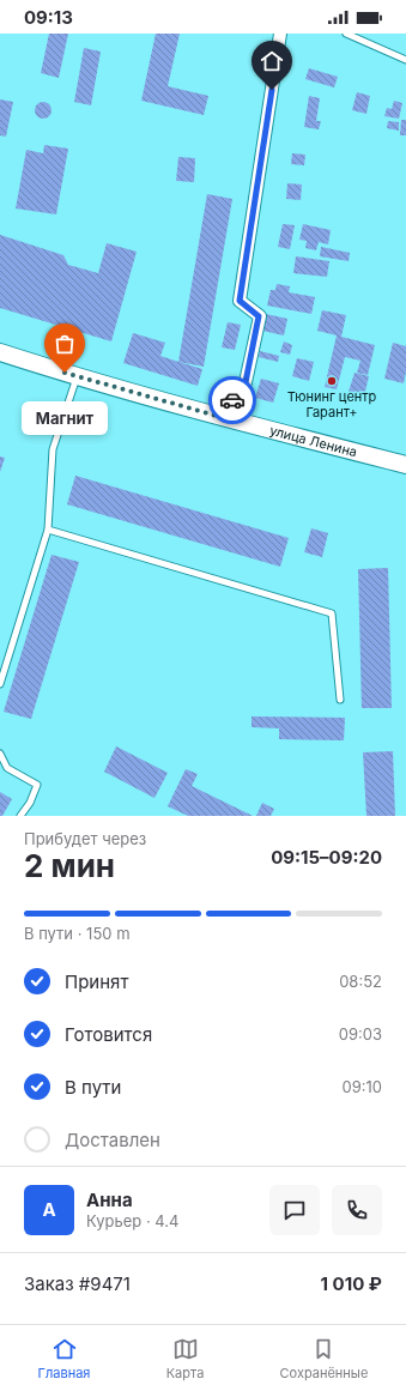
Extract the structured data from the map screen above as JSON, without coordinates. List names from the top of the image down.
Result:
{
  "streets": {
    "street": ["улица Ленина"]
  },
  "places": ["Магнит", "Тюнинг центр Гарант+"],
  "page": {
    "status": "09:13",
    "bubble": "Магнит",
    "heading": ["2 мин", "Прибудет через", "09:15–09:20"],
    "panel": [
      "Анна",
      "Курьер · 4.4",
      "Заказ #9471",
      "1 010 ₽"
    ],
    "bar": "В пути · 150 m",
    "list": [
      ["Принят", "08:52"],
      ["Готовится", "09:03"],
      ["В пути", "09:10"],
      "Доставлен"
    ],
    "round": "А",
    "tabs": ["Главная", "Карта", "Сохранённые"]
  }
}
